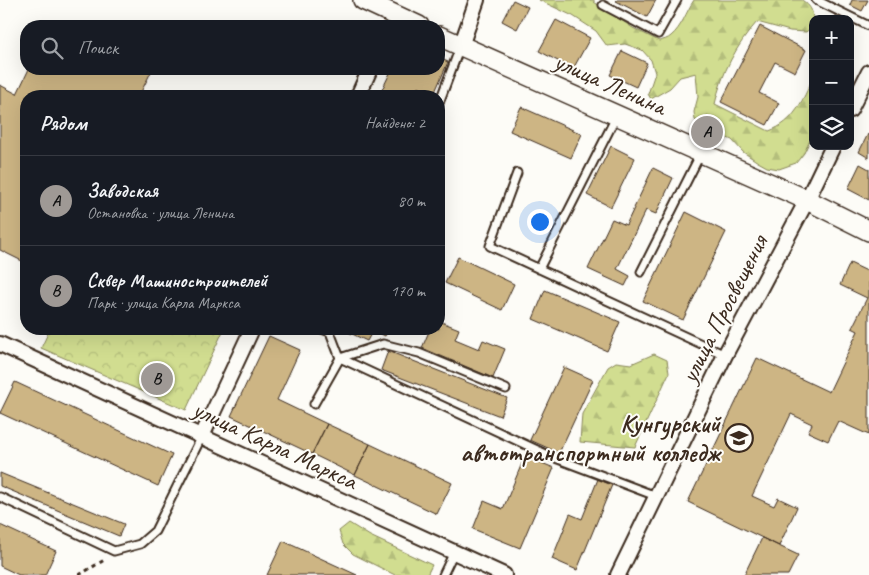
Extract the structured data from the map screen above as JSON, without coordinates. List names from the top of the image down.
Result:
{
  "streets": {
    "street": ["улица Ленина", "улица Просвещения", "улица Карла Маркса"]
  },
  "crossings": [
    ["улица Ленина", "улица Просвещения"]
  ],
  "places": {
    "school or university": ["Кунгурский автотранспортный колледж"]
  },
  "page": {
    "map_buttons": ["+", "−"],
    "search": "Поиск",
    "heading": ["Рядом", "Найдено: 2"],
    "pins": ["A", "B"],
    "list": [
      {
        "mark": "A",
        "name": "Заводская",
        "note": "Остановка · улица Ленина",
        "value": "80 m"
      },
      {
        "mark": "B",
        "name": "Сквер Машиностроителей",
        "note": "Парк · улица Карла Маркса",
        "value": "170 m"
      }
    ]
  }
}
